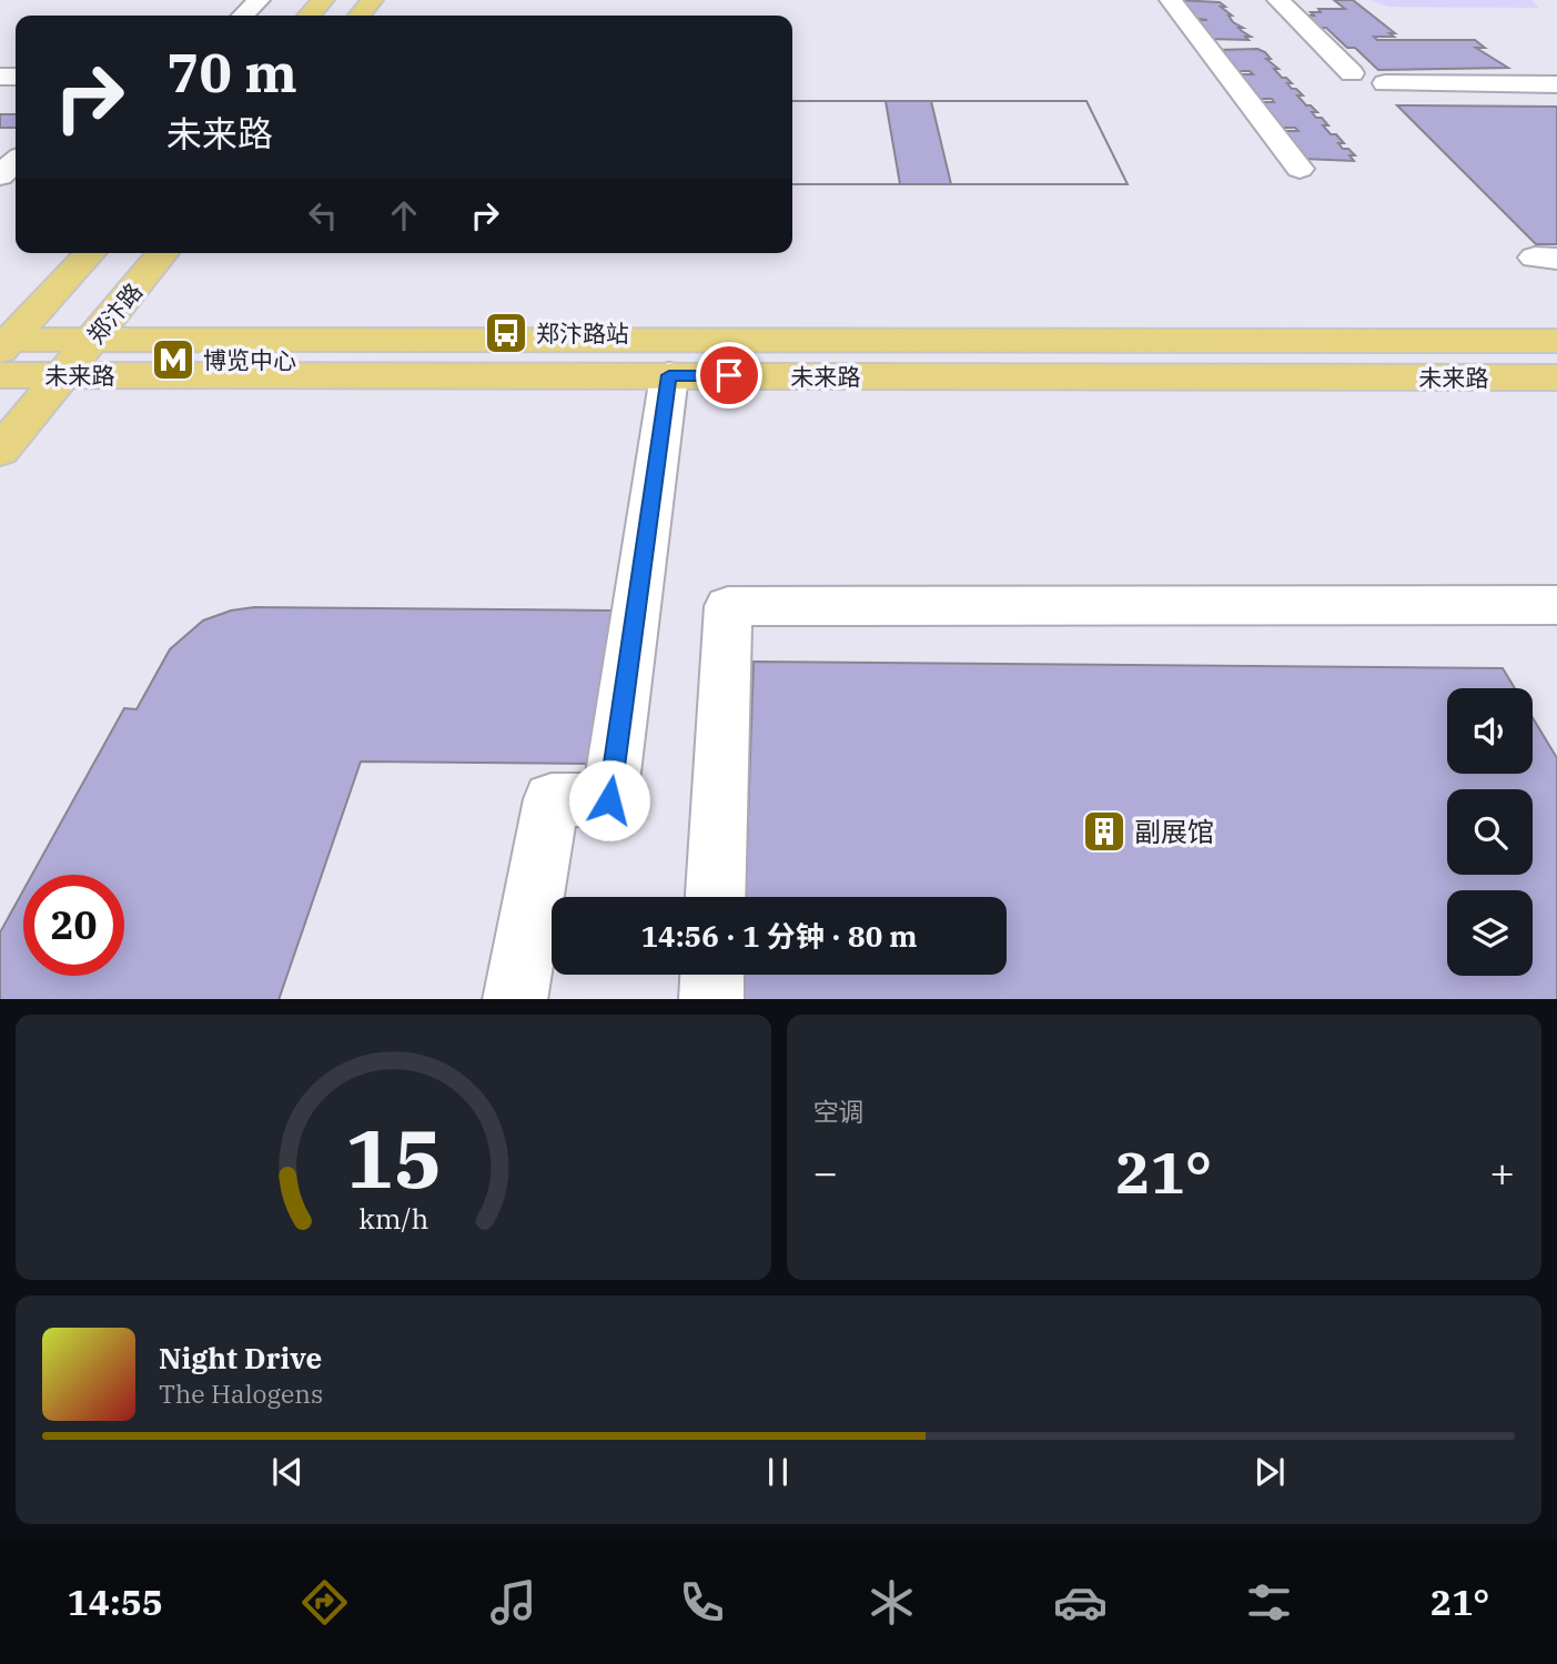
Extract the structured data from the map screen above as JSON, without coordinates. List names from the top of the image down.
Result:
{
  "streets": {
    "main road": ["郑汴路", "未来路"]
  },
  "crossings": [
    ["郑汴路", "未来路"]
  ],
  "places": {
    "bus stop": ["郑汴路站"],
    "metro station": ["博览中心"],
    "building": ["副展馆"]
  },
  "page": {
    "turn": ["70 m", "未来路"],
    "limit": "20",
    "trip": "14:56 · 1 分钟 · 80 m",
    "tile": "空调",
    "heat": ["−", "21°", "+"],
    "song": ["Night Drive", "The Halogens"],
    "tabs": ["14:55", "21°"],
    "gauge": ["15", "km/h"]
  }
}
